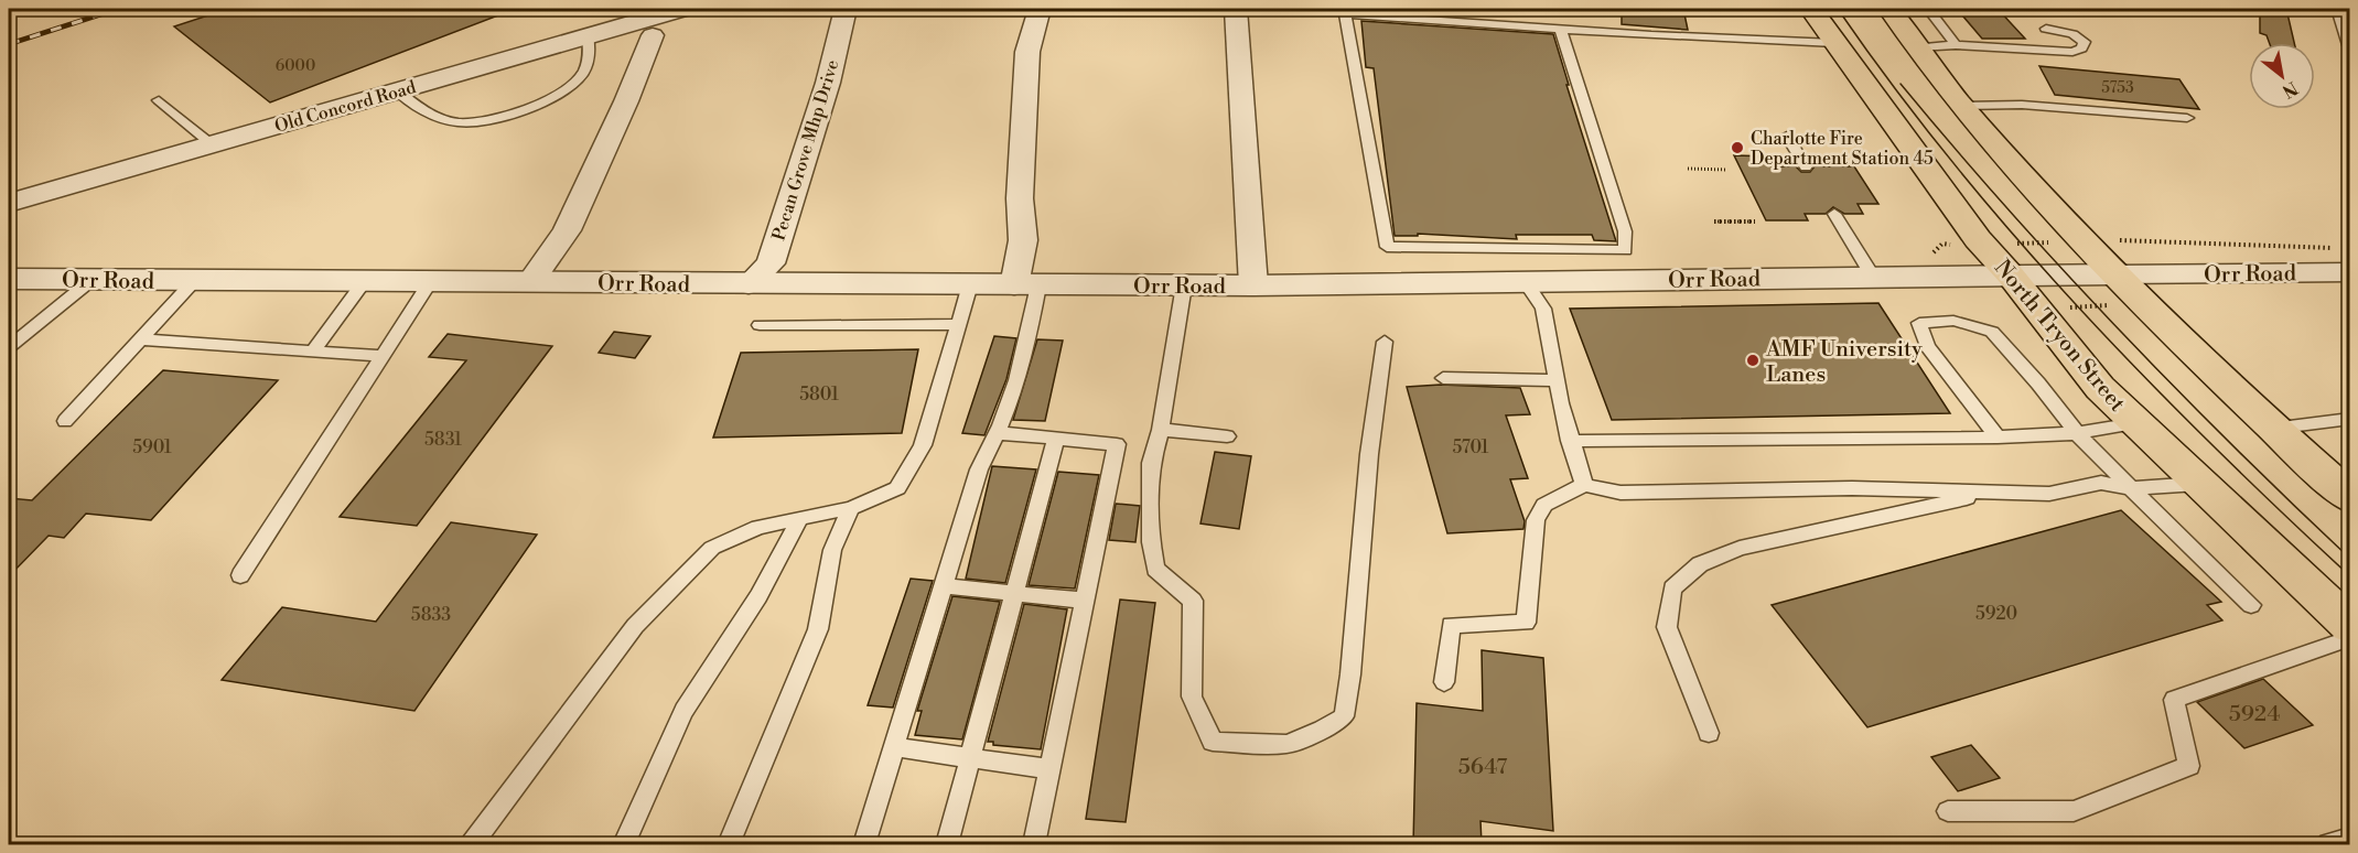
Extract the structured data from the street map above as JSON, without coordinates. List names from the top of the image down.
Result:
{
  "streets": {
    "main road": ["North Tryon Street"],
    "street": ["Old Concord Road", "Pecan Grove Mhp Drive", "Orr Road"]
  },
  "crossings": [
    ["Pecan Grove Mhp Drive", "Orr Road"],
    ["Orr Road", "North Tryon Street"]
  ],
  "places": ["Charlotte Fire Department Station 45", "AMF University Lanes"],
  "house_numbers": [
    "6000",
    "5753",
    "5801",
    "5831",
    "5901",
    "5701",
    "5920",
    "5833",
    "5924",
    "5647"
  ],
  "north": "bottom right"
}
